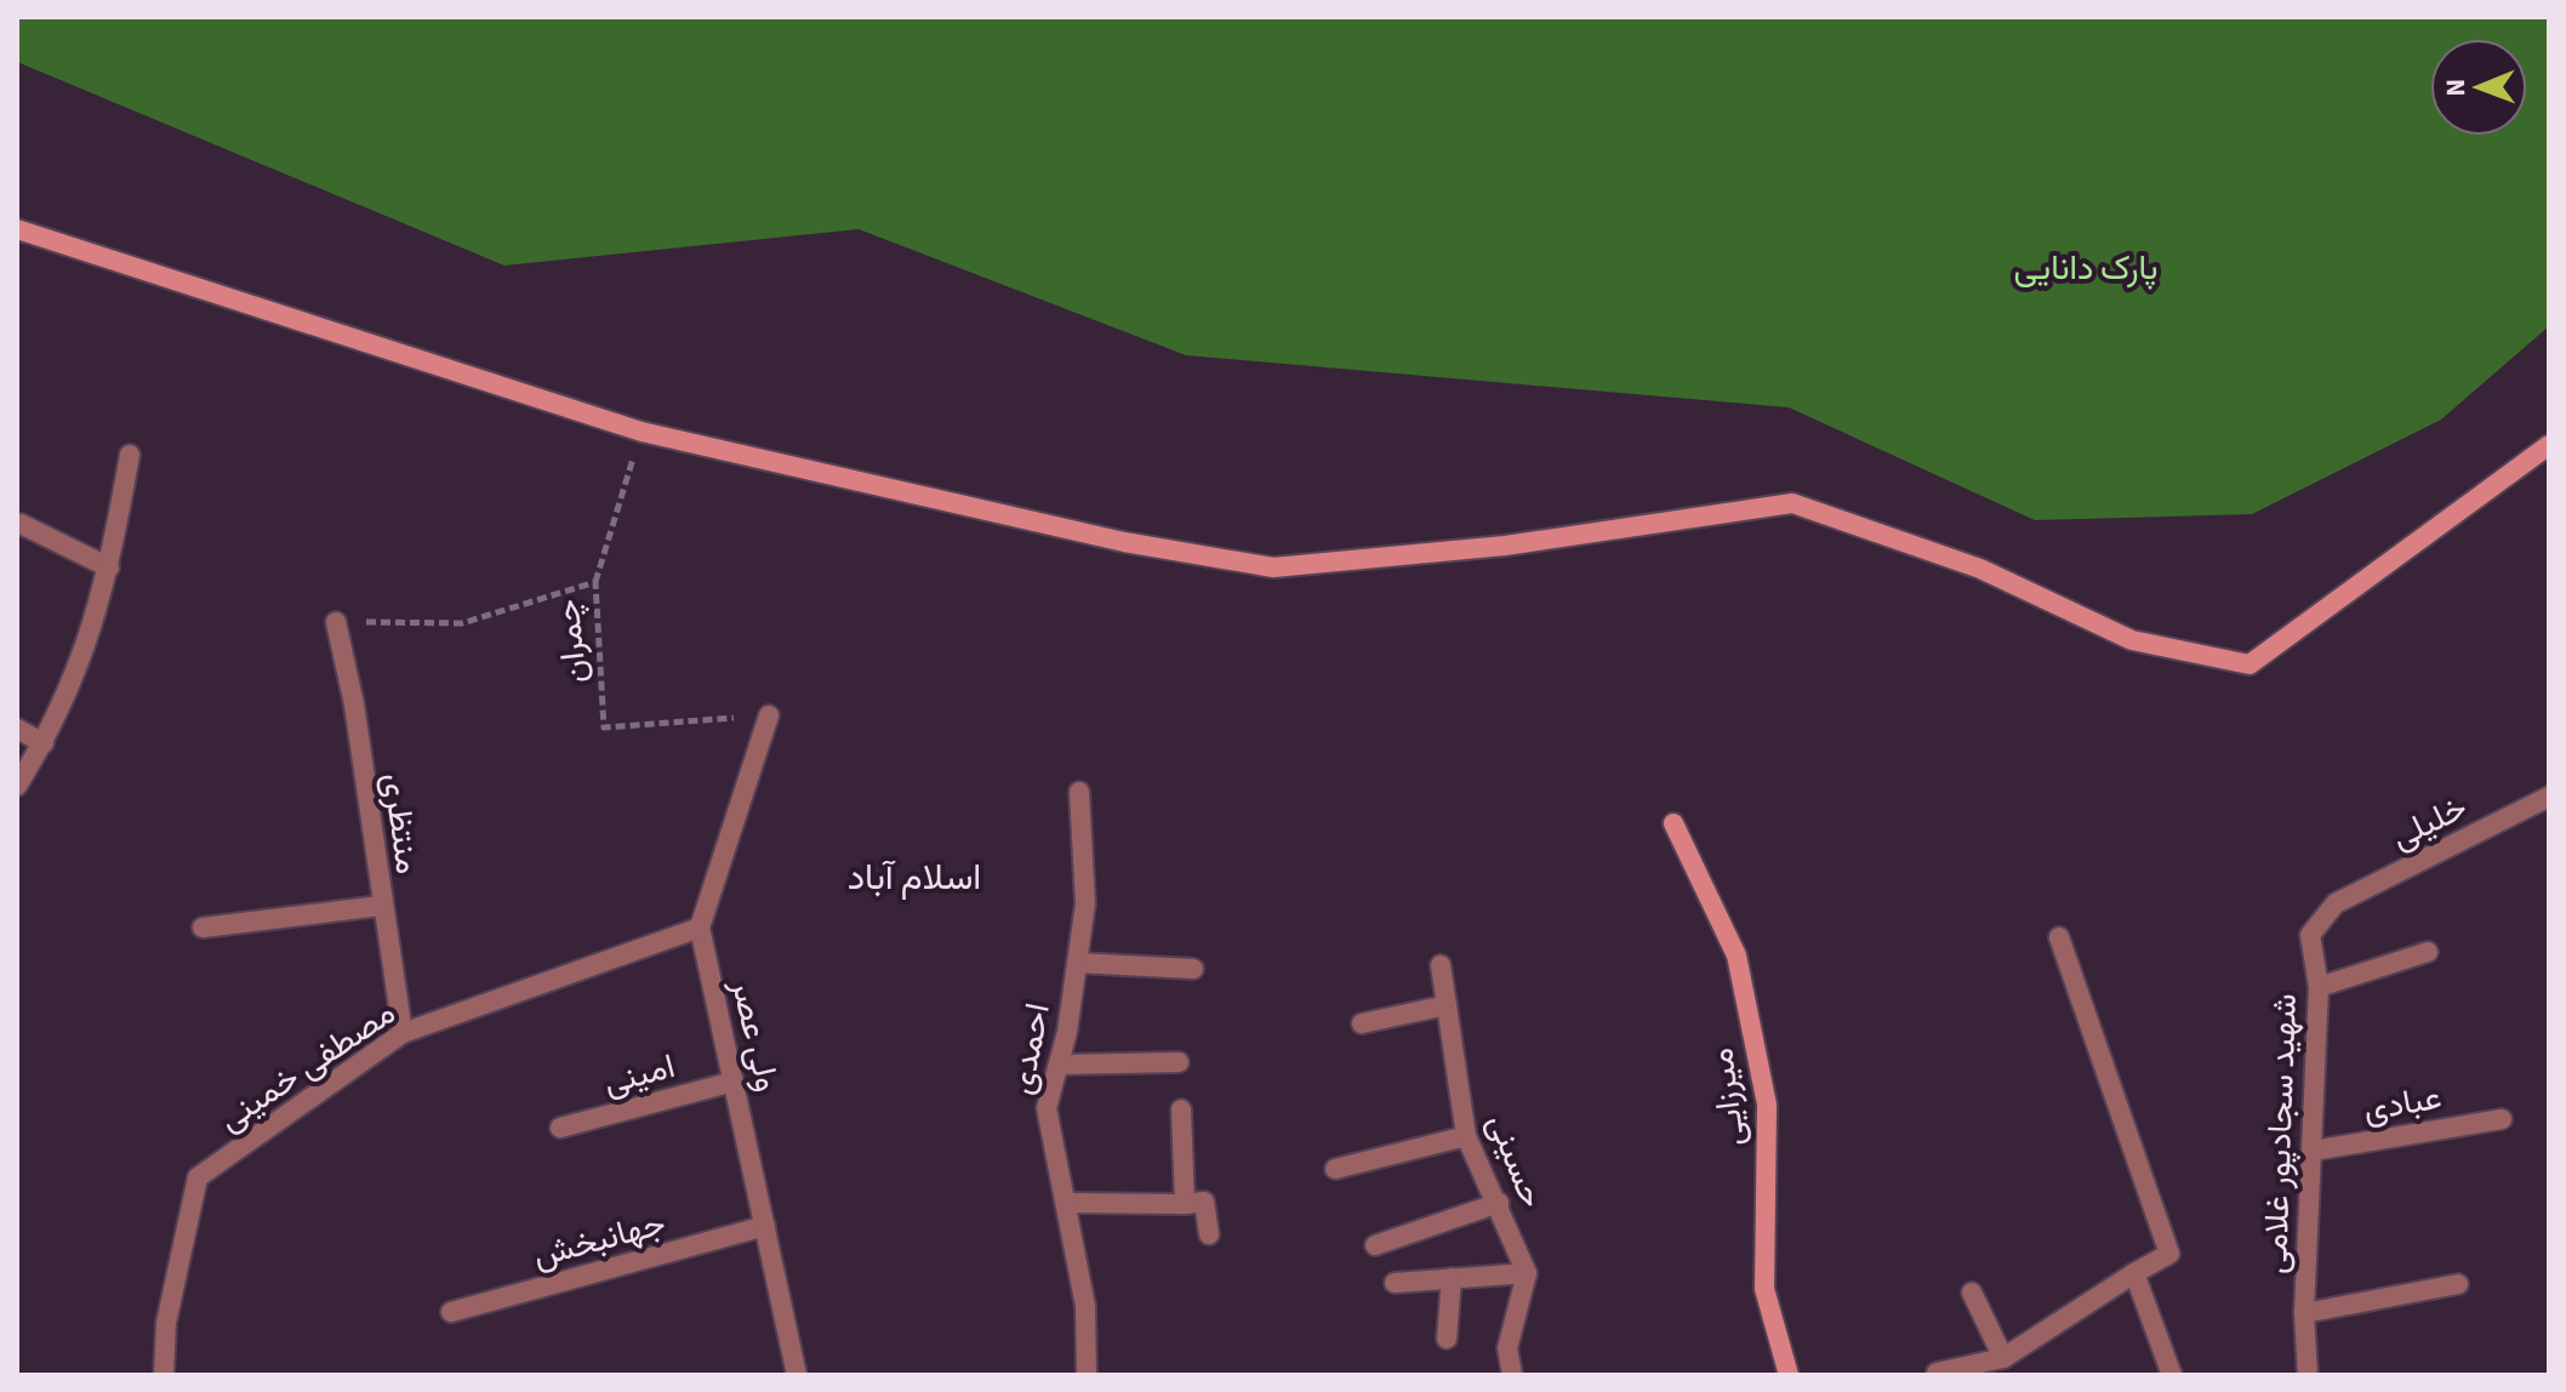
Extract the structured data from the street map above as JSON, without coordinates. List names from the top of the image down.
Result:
{
  "streets": {
    "street": [
      "خلیلی",
      "منتظری",
      "ولی عصر",
      "احمدی",
      "مصطفی خمینی",
      "امینی",
      "میرزایی",
      "عبادی",
      "شهید سجادپور غلامی",
      "حسینی",
      "جهانبخش"
    ],
    "path": ["چمران"]
  },
  "crossings": [
    ["چمران", "منتظری"],
    ["خلیلی", "شهید سجادپور غلامی"],
    ["منتظری", "مصطفی خمینی"],
    ["ولی عصر", "مصطفی خمینی"],
    ["ولی عصر", "امینی"],
    ["ولی عصر", "جهانبخش"],
    ["عبادی", "شهید سجادپور غلامی"]
  ],
  "districts": ["اسلام آباد"],
  "parks": ["پارک دانایی"],
  "north": "left"
}
